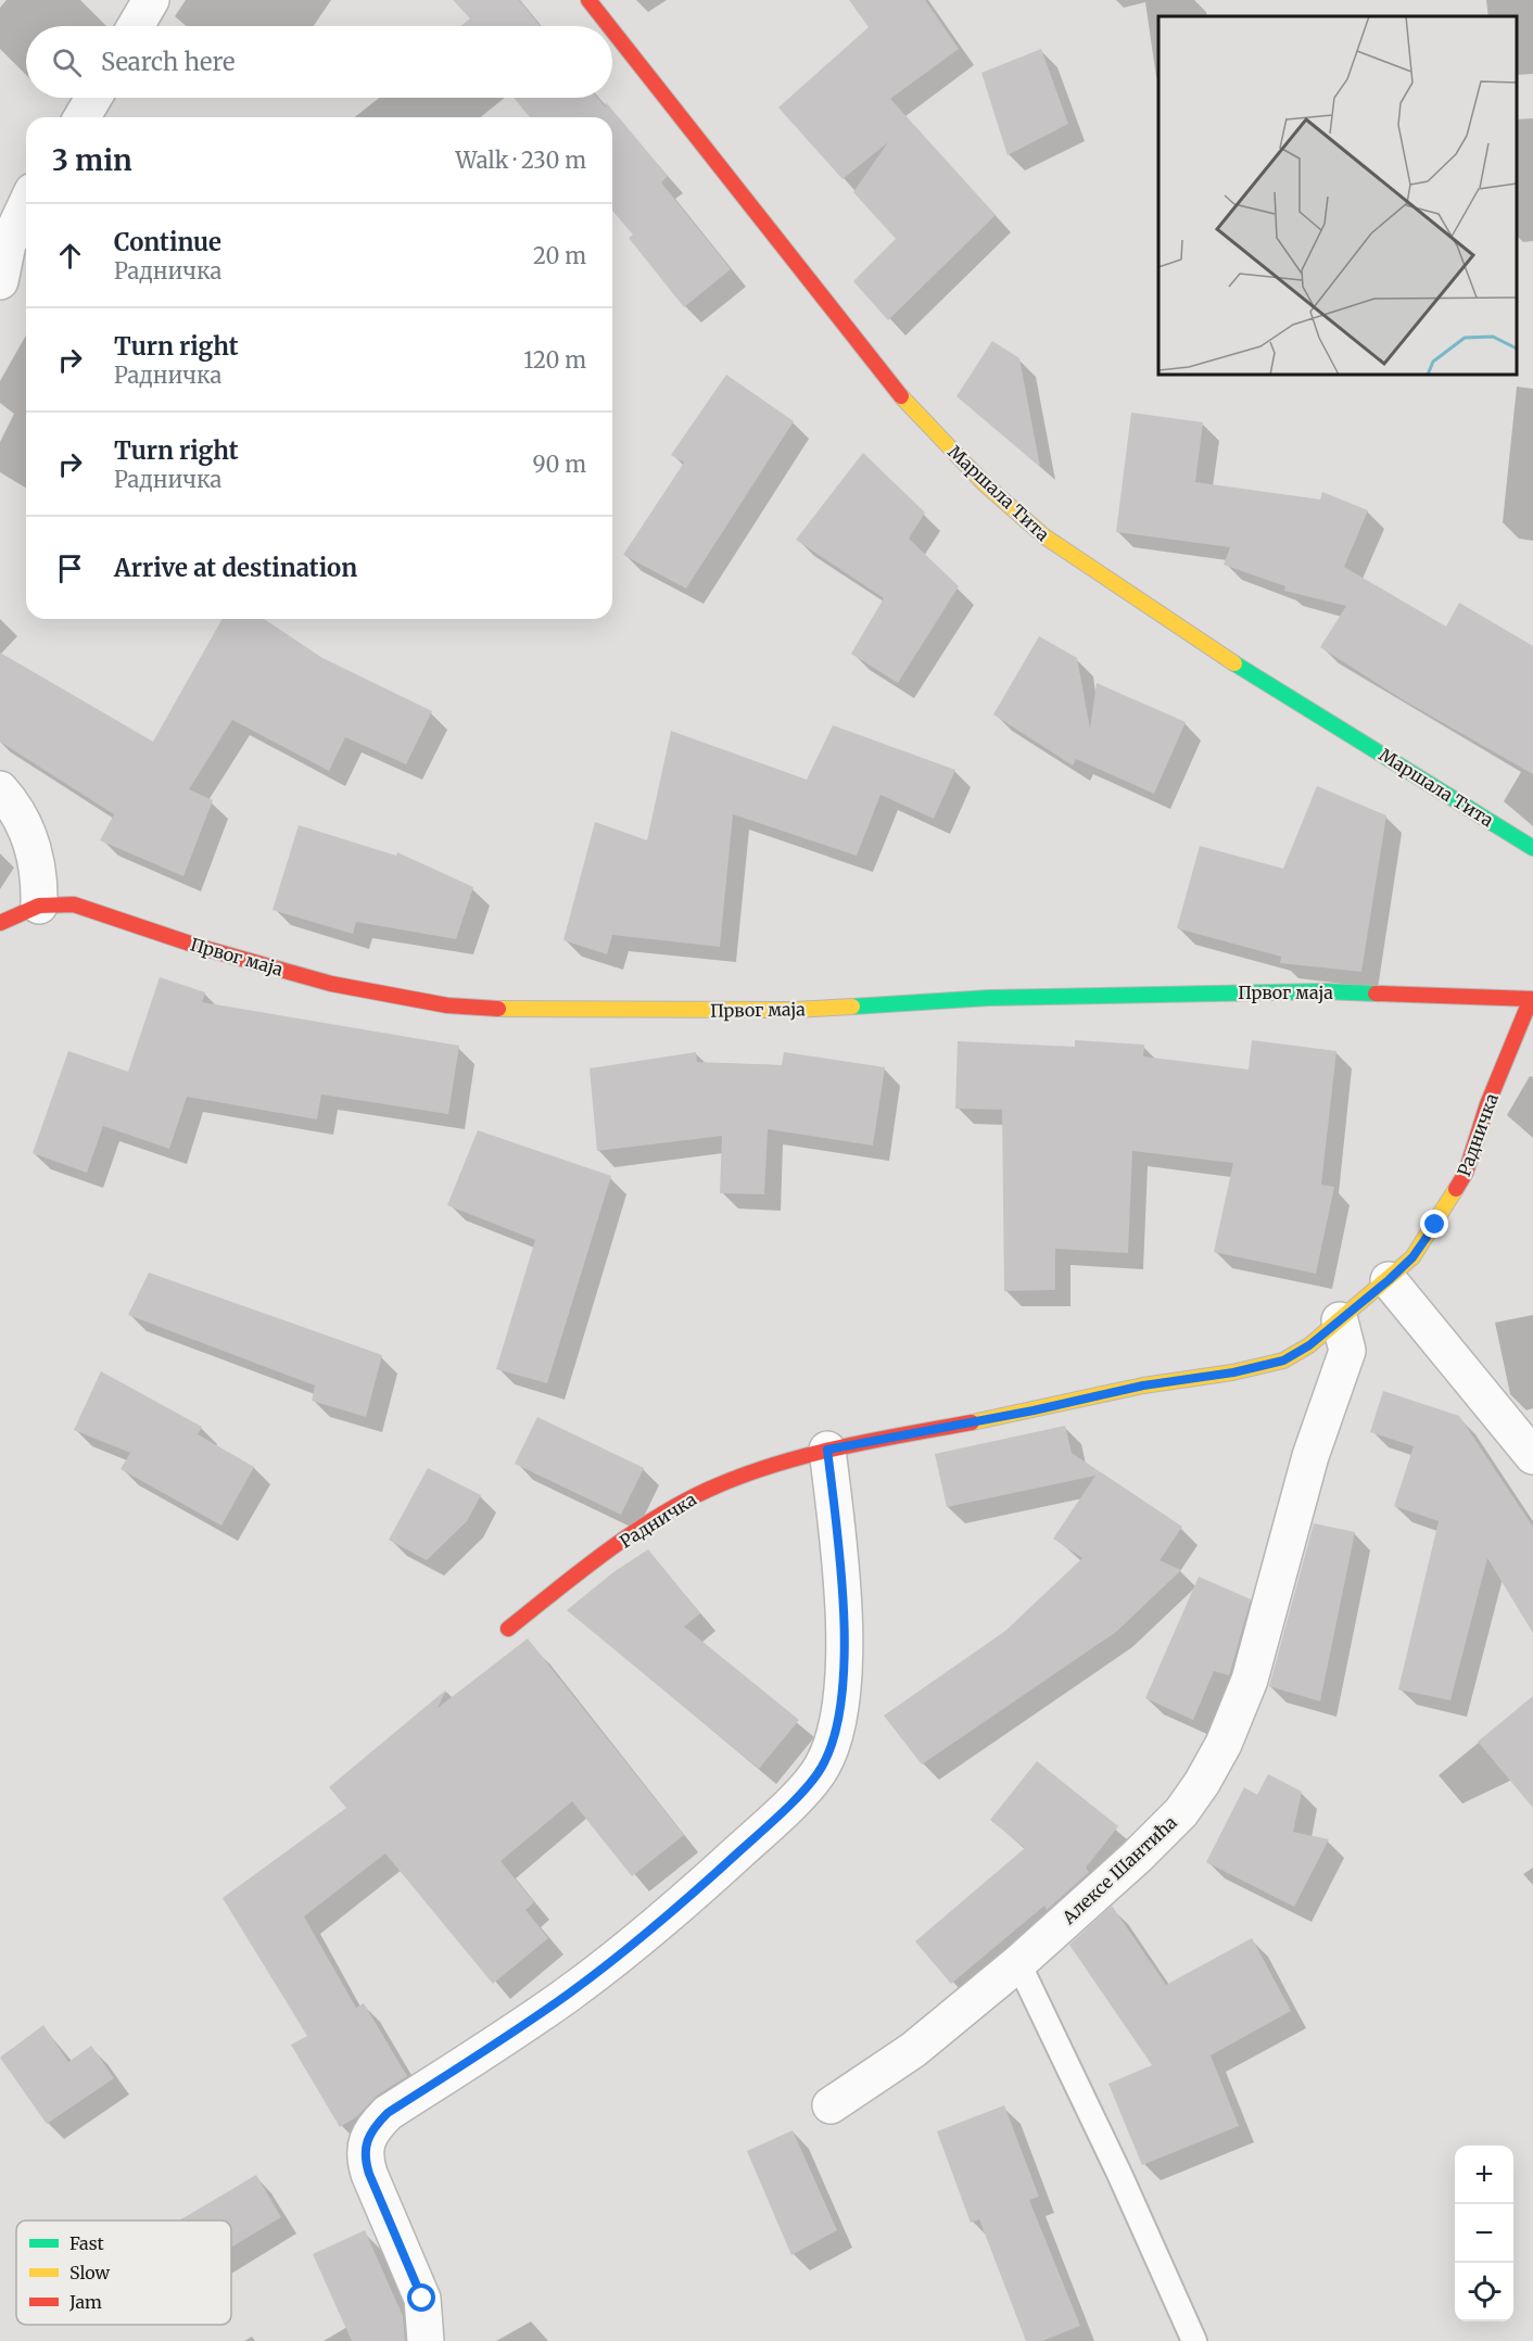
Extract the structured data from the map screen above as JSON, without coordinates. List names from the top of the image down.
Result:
{
  "streets": {
    "street": [
      "Маршала Тита",
      "Првог маја",
      "Радничка",
      "Алексе Шантића"
    ]
  },
  "crossings": [
    ["Првог маја", "Радничка"],
    ["Радничка", "Алексе Шантића"]
  ],
  "legend": ["Fast", "Slow", "Jam"],
  "page": {
    "search": "Search here",
    "heading": ["3 min", "Walk · 230 m"],
    "list": [
      ["Continue", "Радничка", "20 m"],
      ["Turn right", "Радничка", "120 m"],
      ["Turn right", "Радничка", "90 m"],
      "Arrive at destination"
    ],
    "map_buttons": ["+", "−"]
  }
}
